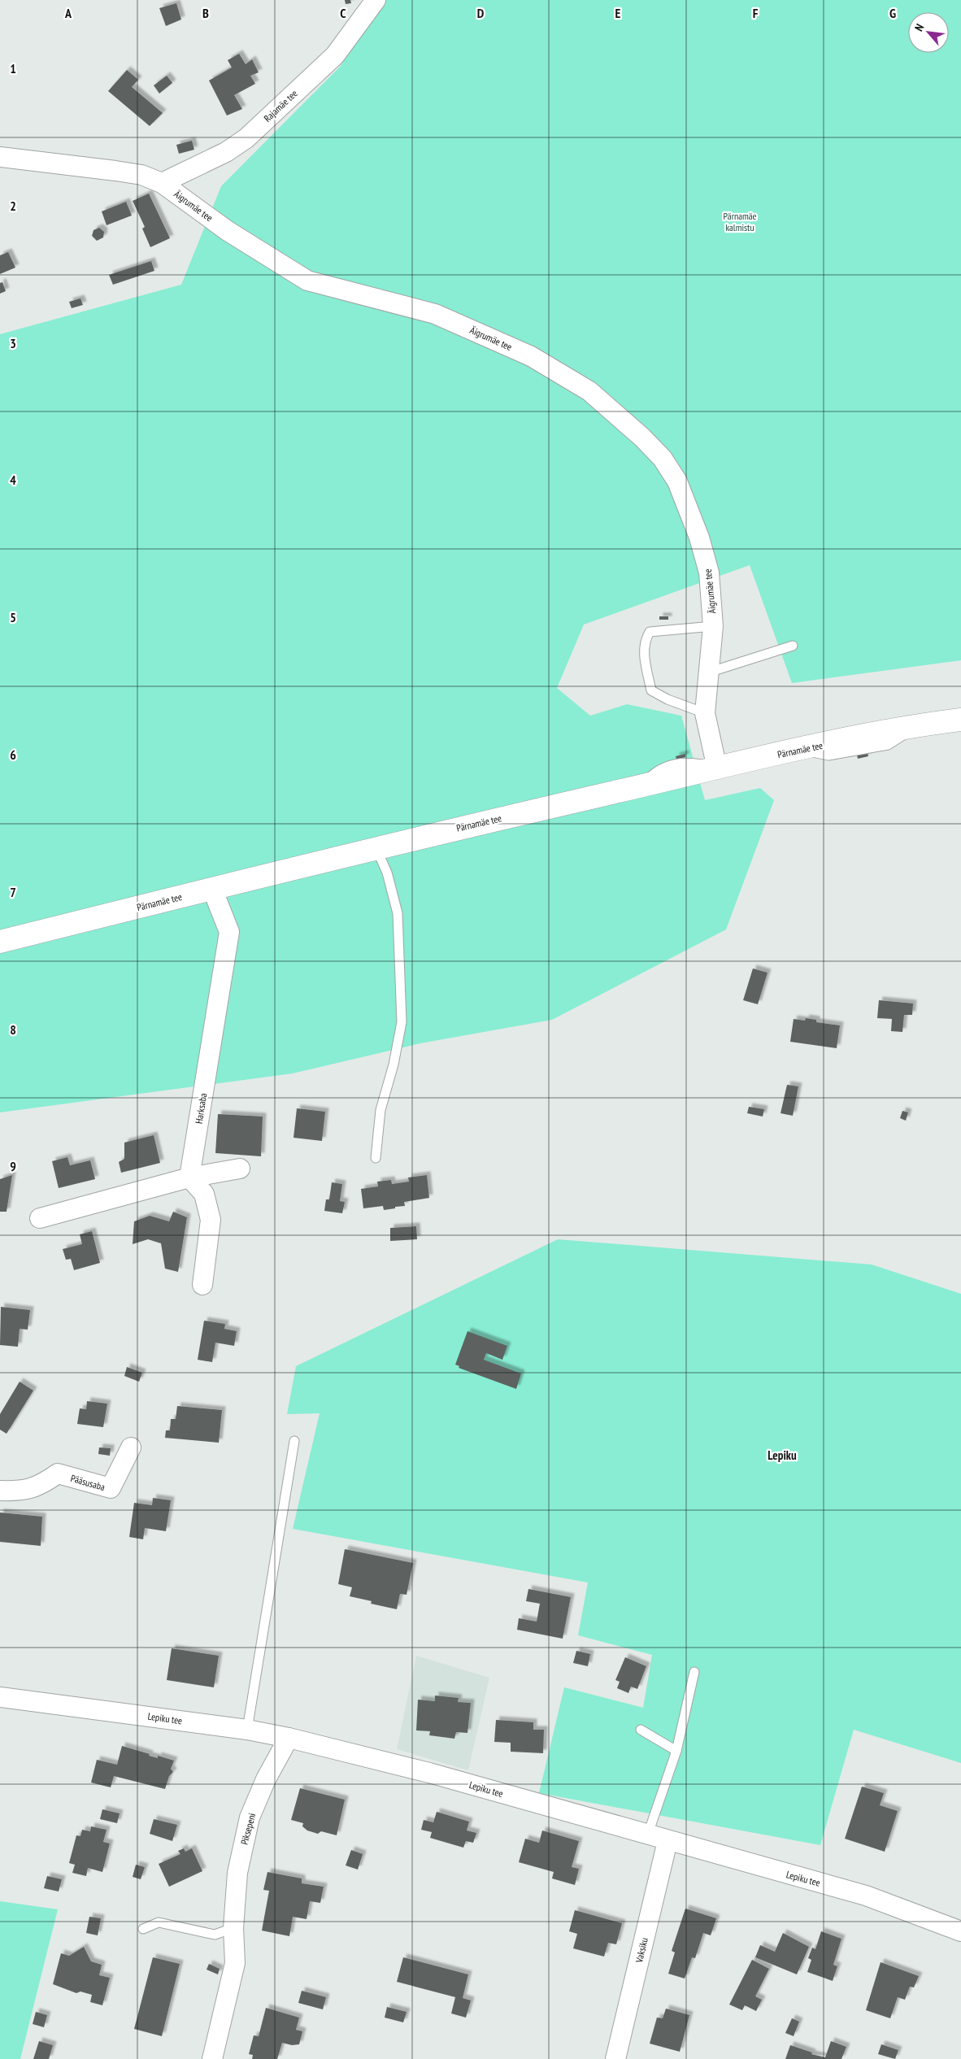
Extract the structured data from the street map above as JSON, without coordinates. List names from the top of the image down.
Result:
{
  "streets": {
    "main road": ["Pärnamäe tee"],
    "street": [
      "Rajamäe tee",
      "Äigrumäe tee",
      "Harksaba",
      "Pääsusaba",
      "Lepiku tee",
      "Piksepeni",
      "Vaksiku"
    ]
  },
  "crossings": [
    ["Rajamäe tee", "Äigrumäe tee"],
    ["Äigrumäe tee", "Pärnamäe tee"],
    ["Pärnamäe tee", "Harksaba"],
    ["Lepiku tee", "Piksepeni"],
    ["Lepiku tee", "Vaksiku"]
  ],
  "districts": ["Lepiku"],
  "parks": ["Pärnamäe kalmistu"],
  "north": "top left",
  "grid": {
    "columns": [
      "A",
      "B",
      "C",
      "D",
      "E",
      "F",
      "G"
    ],
    "rows": [
      "1",
      "2",
      "3",
      "4",
      "5",
      "6",
      "7",
      "8",
      "9"
    ]
  }
}
